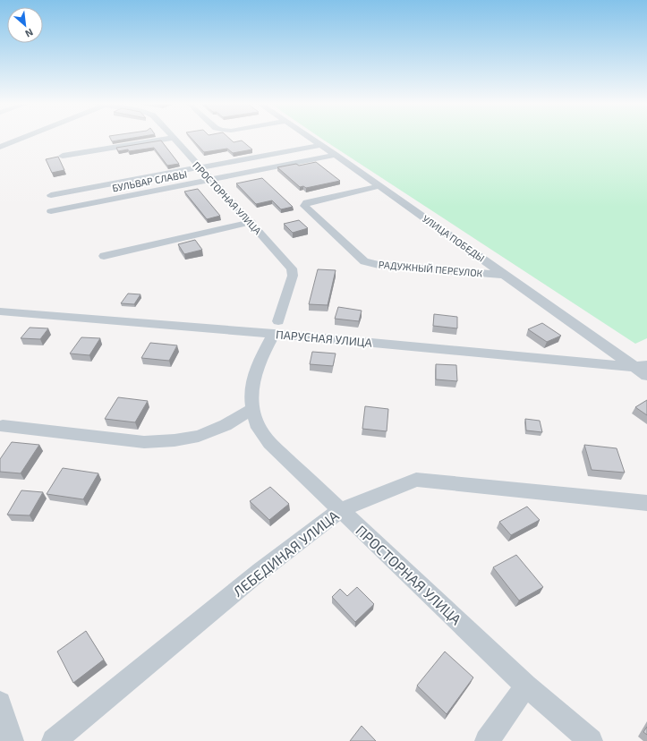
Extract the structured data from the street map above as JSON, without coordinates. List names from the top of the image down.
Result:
{
  "streets": {
    "street": [
      "БУЛЬВАР СЛАВЫ",
      "ПРОСТОРНАЯ УЛИЦА",
      "УЛИЦА ПОБЕДЫ",
      "РАДУЖНЫЙ ПЕРЕУЛОК",
      "ПАРУСНАЯ УЛИЦА",
      "ЛЕБЕДИНАЯ УЛИЦА"
    ]
  },
  "crossings": [
    ["БУЛЬВАР СЛАВЫ", "ПРОСТОРНАЯ УЛИЦА"],
    ["БУЛЬВАР СЛАВЫ", "УЛИЦА ПОБЕДЫ"],
    ["ПРОСТОРНАЯ УЛИЦА", "ПАРУСНАЯ УЛИЦА"],
    ["ПРОСТОРНАЯ УЛИЦА", "ЛЕБЕДИНАЯ УЛИЦА"],
    ["УЛИЦА ПОБЕДЫ", "РАДУЖНЫЙ ПЕРЕУЛОК"],
    ["УЛИЦА ПОБЕДЫ", "ПАРУСНАЯ УЛИЦА"]
  ],
  "north": "bottom right"
}
